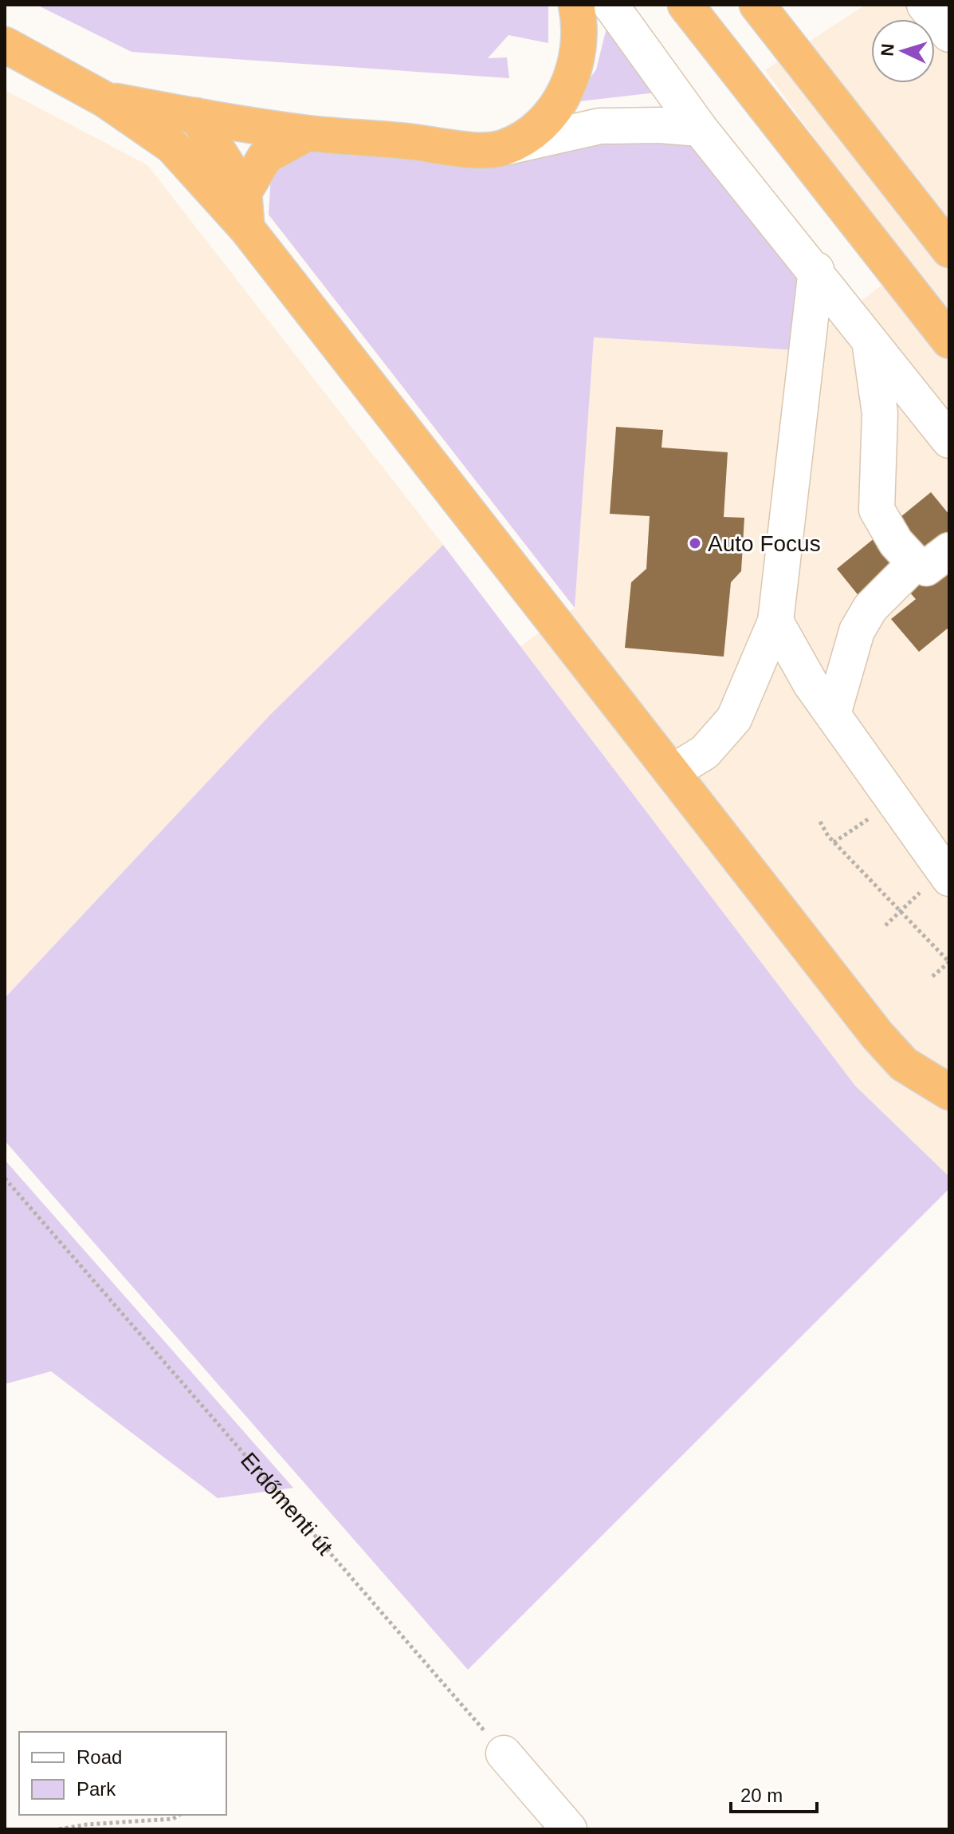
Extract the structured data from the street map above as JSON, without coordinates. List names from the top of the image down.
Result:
{
  "streets": {
    "path": ["Erdőmenti út"]
  },
  "places": ["Auto Focus"],
  "legend": ["Road", "Park"],
  "scale_bar": "20 m",
  "north": "left"
}
